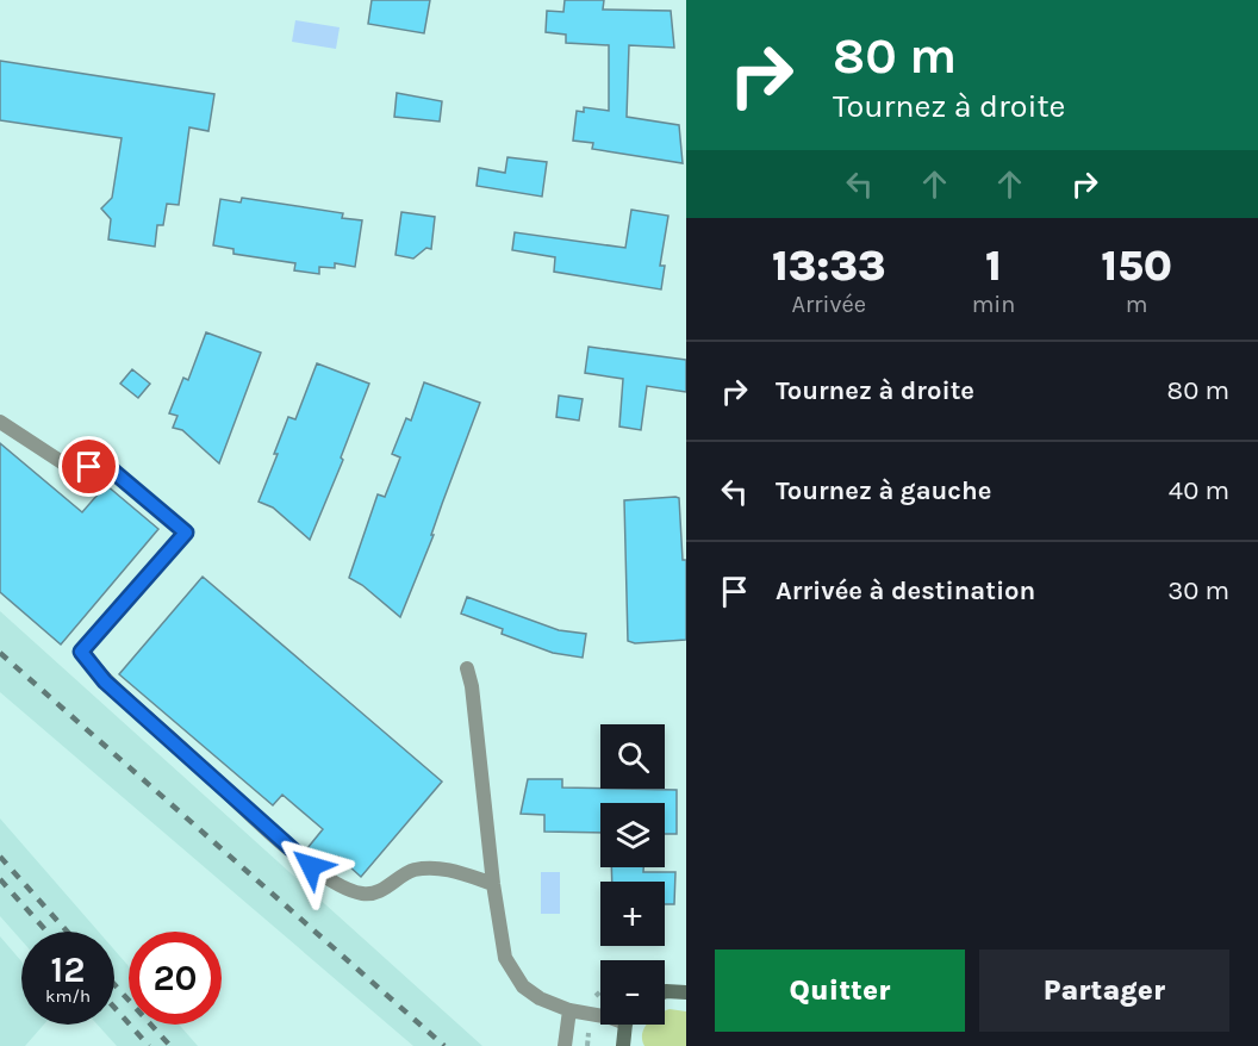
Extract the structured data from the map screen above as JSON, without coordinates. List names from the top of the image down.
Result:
{
  "page": {
    "turn": ["80 m", "Tournez à droite"],
    "eta": [
      "13:33",
      "Arrivée",
      "1",
      "min",
      "150",
      "m"
    ],
    "list": [
      {
        "name": "Tournez à droite",
        "value": "80 m"
      },
      {
        "name": "Tournez à gauche",
        "value": "40 m"
      },
      {
        "name": "Arrivée à destination",
        "value": "30 m"
      }
    ],
    "map_buttons": ["+", "−"],
    "speed": "12 km/h",
    "limit": "20",
    "buttons": ["Quitter", "Partager"]
  }
}
